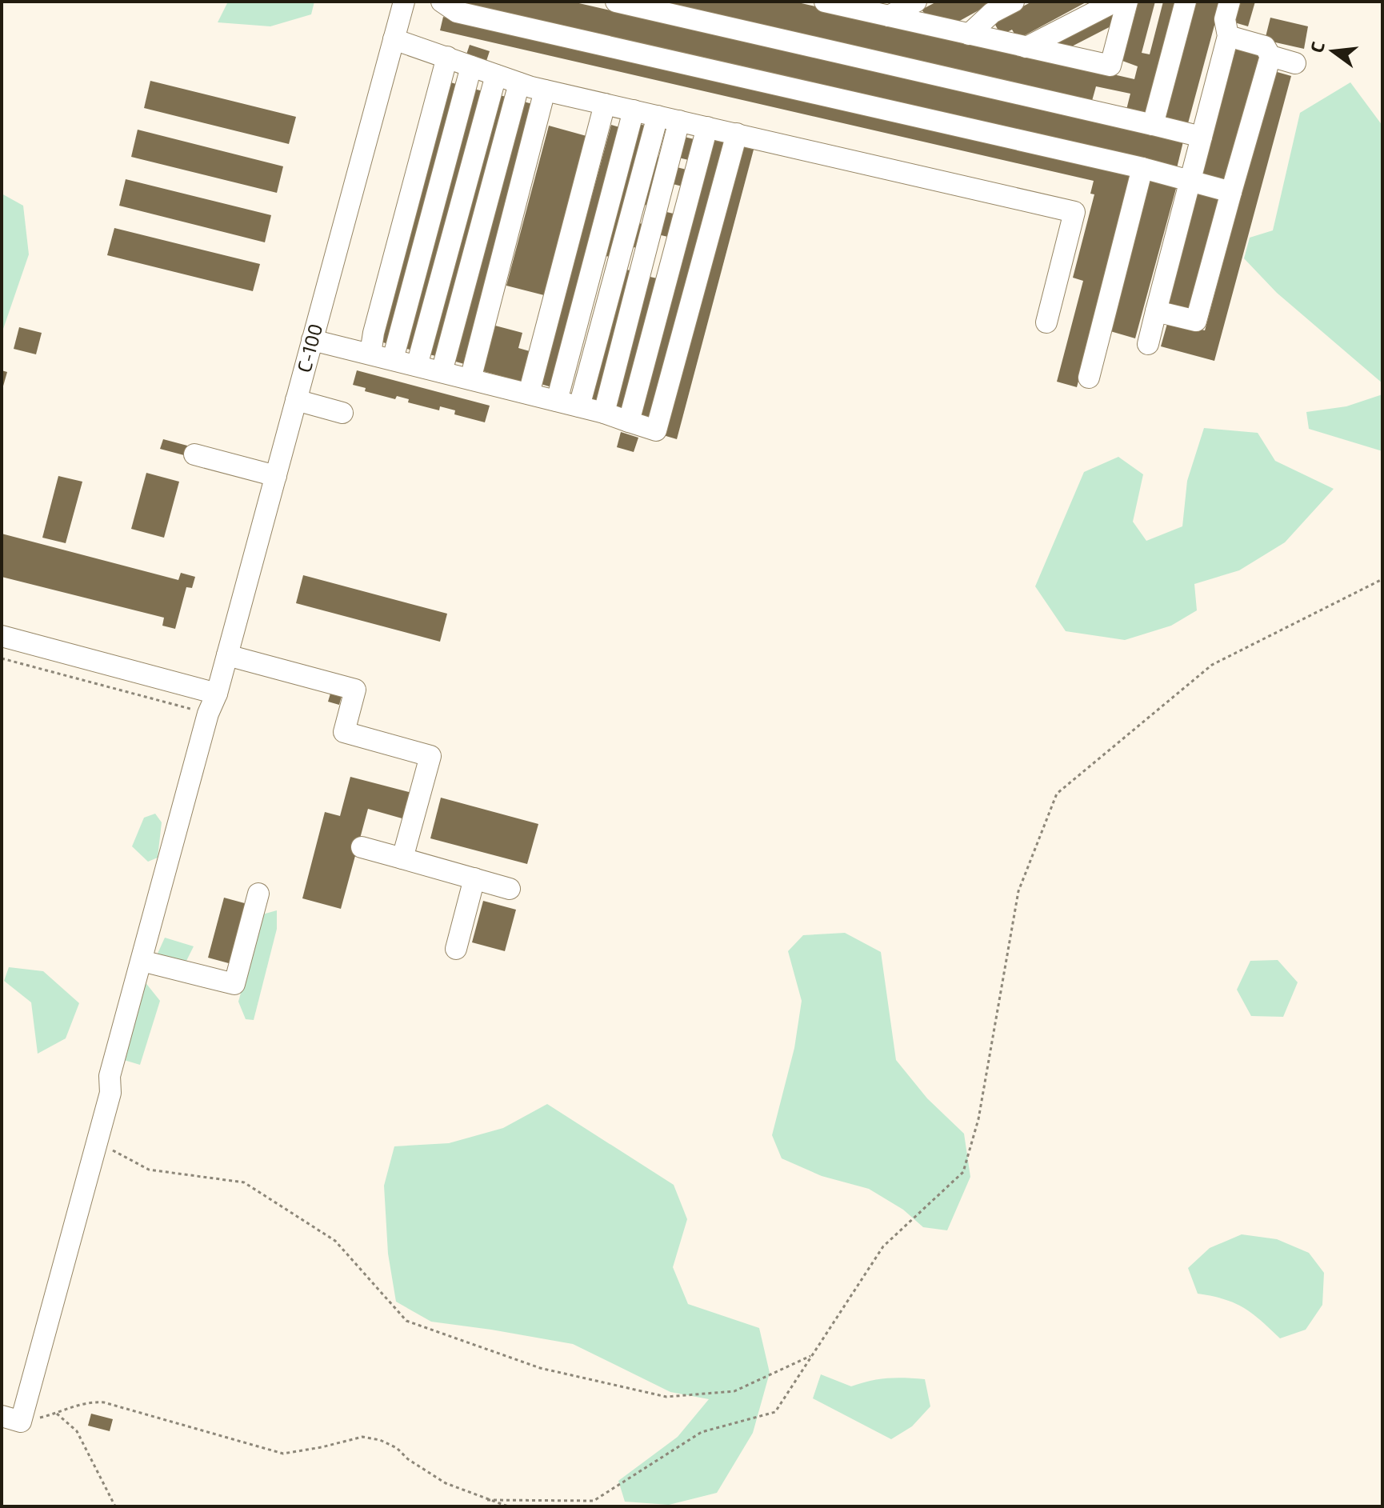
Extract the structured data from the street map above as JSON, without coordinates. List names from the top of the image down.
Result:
{
  "streets": {
    "street": ["С-100"]
  },
  "north": "left"
}
